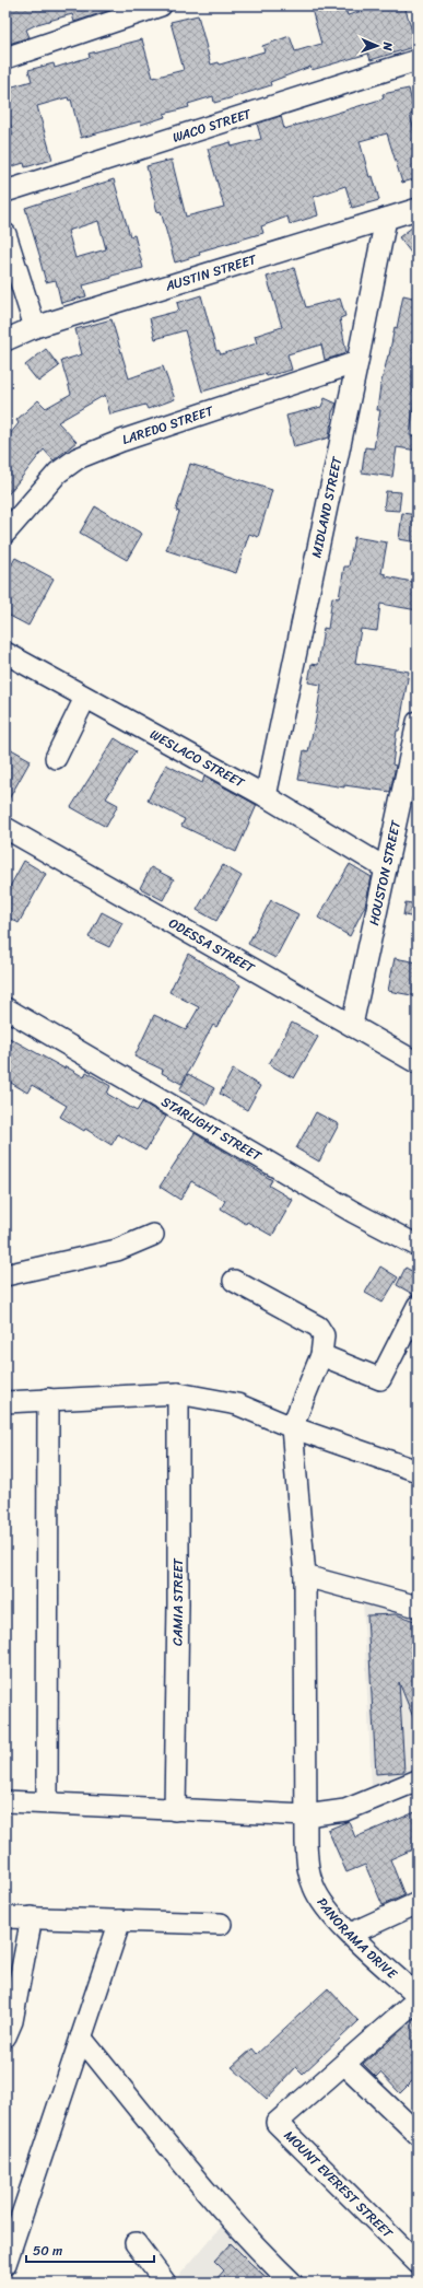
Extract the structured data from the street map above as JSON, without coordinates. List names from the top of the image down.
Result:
{
  "streets": {
    "street": [
      "WACO STREET",
      "AUSTIN STREET",
      "LAREDO STREET",
      "MIDLAND STREET",
      "WESLACO STREET",
      "HOUSTON STREET",
      "ODESSA STREET",
      "STARLIGHT STREET",
      "CAMIA STREET",
      "PANORAMA DRIVE",
      "MOUNT EVEREST STREET"
    ]
  },
  "crossings": [
    ["AUSTIN STREET", "MIDLAND STREET"],
    ["LAREDO STREET", "MIDLAND STREET"],
    ["MIDLAND STREET", "WESLACO STREET"],
    ["WESLACO STREET", "HOUSTON STREET"],
    ["HOUSTON STREET", "ODESSA STREET"]
  ],
  "scale_bar": "50 m",
  "north": "right"
}
